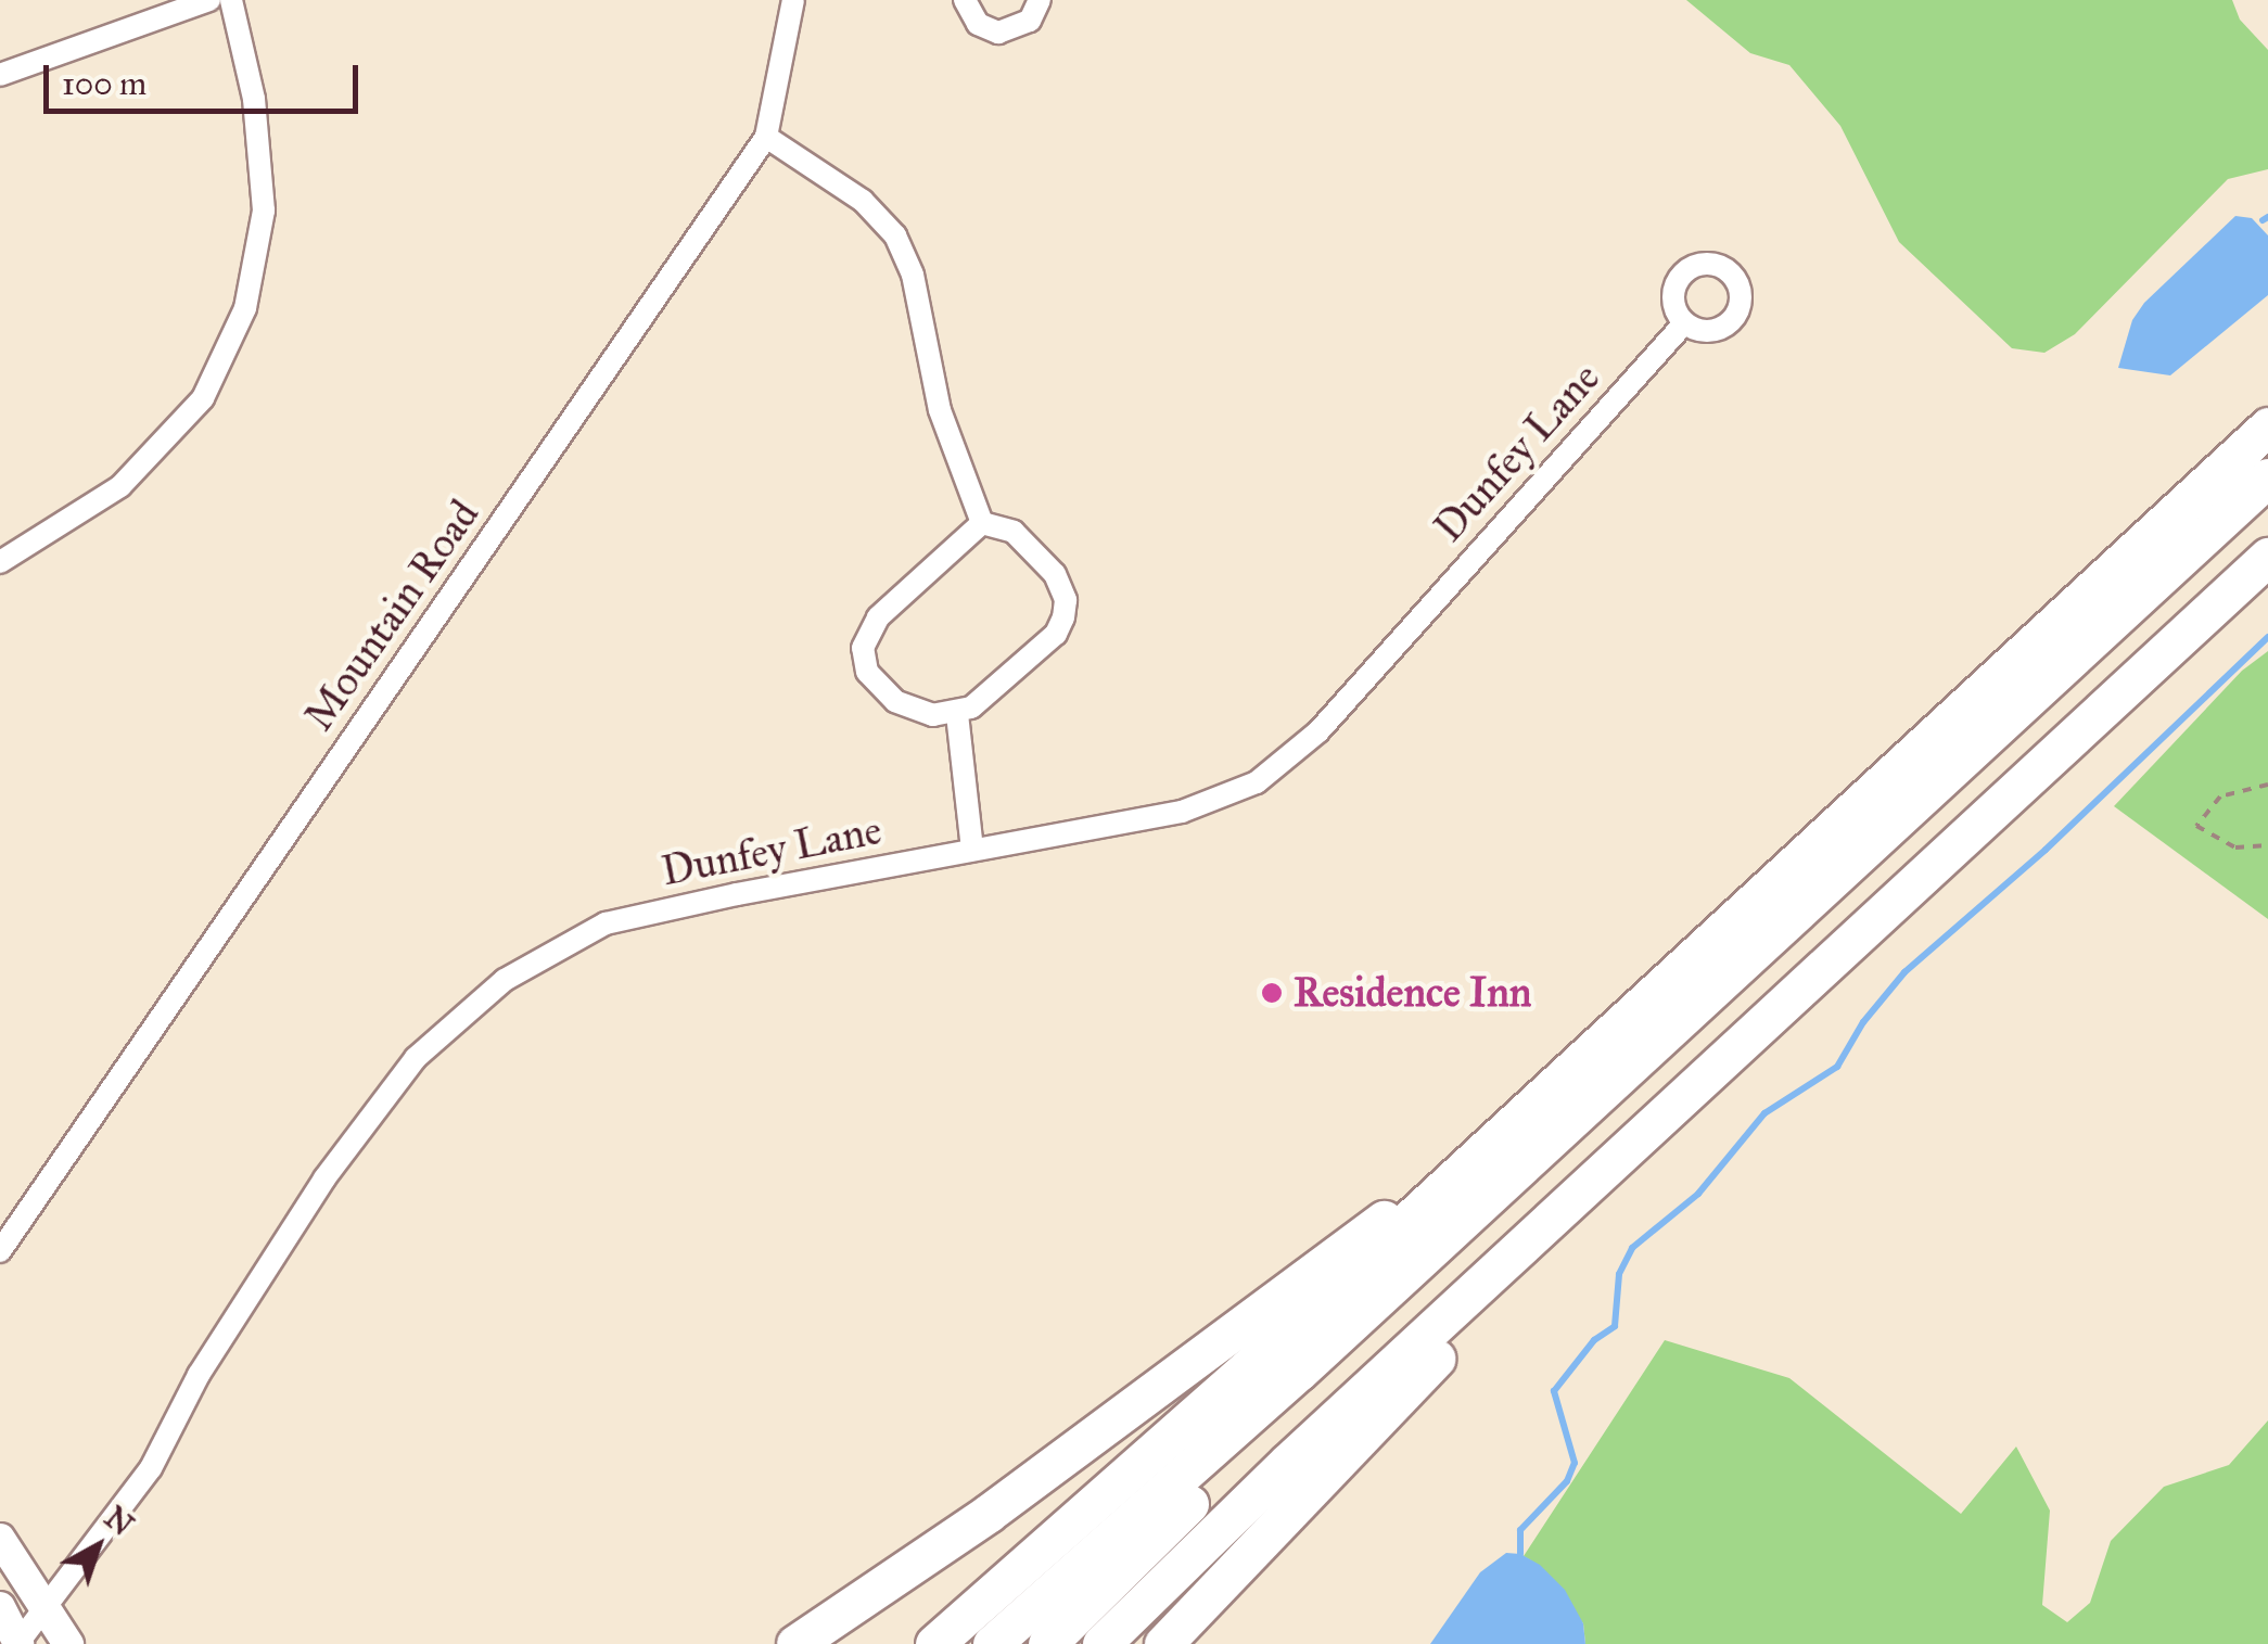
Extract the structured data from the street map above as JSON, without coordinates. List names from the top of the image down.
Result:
{
  "streets": {
    "street": ["Dunfey Lane", "Mountain Road"]
  },
  "places": ["Residence Inn"],
  "scale_bar": "100 m",
  "north": "top right"
}
